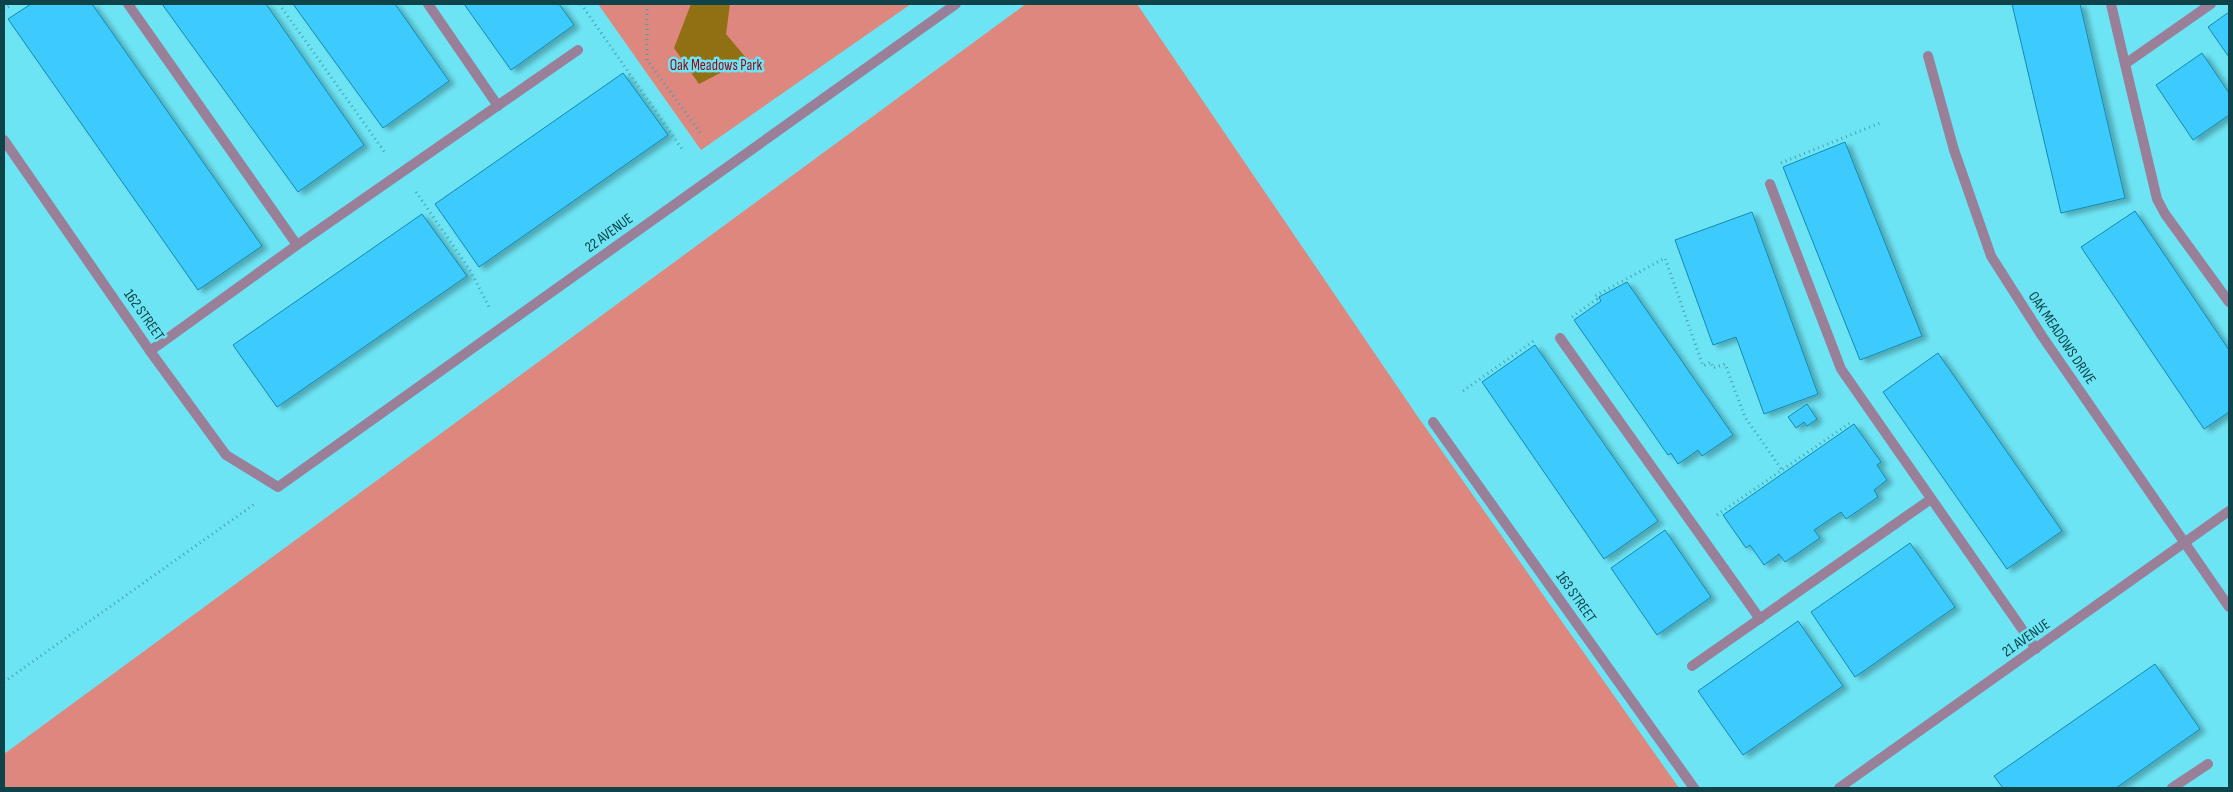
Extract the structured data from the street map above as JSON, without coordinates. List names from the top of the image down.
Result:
{
  "streets": {
    "street": [
      "22 AVENUE",
      "162 STREET",
      "OAK MEADOWS DRIVE",
      "163 STREET",
      "21 AVENUE"
    ]
  },
  "crossings": [
    ["22 AVENUE", "162 STREET"],
    ["OAK MEADOWS DRIVE", "21 AVENUE"]
  ],
  "parks": ["Oak Meadows Park"]
}
